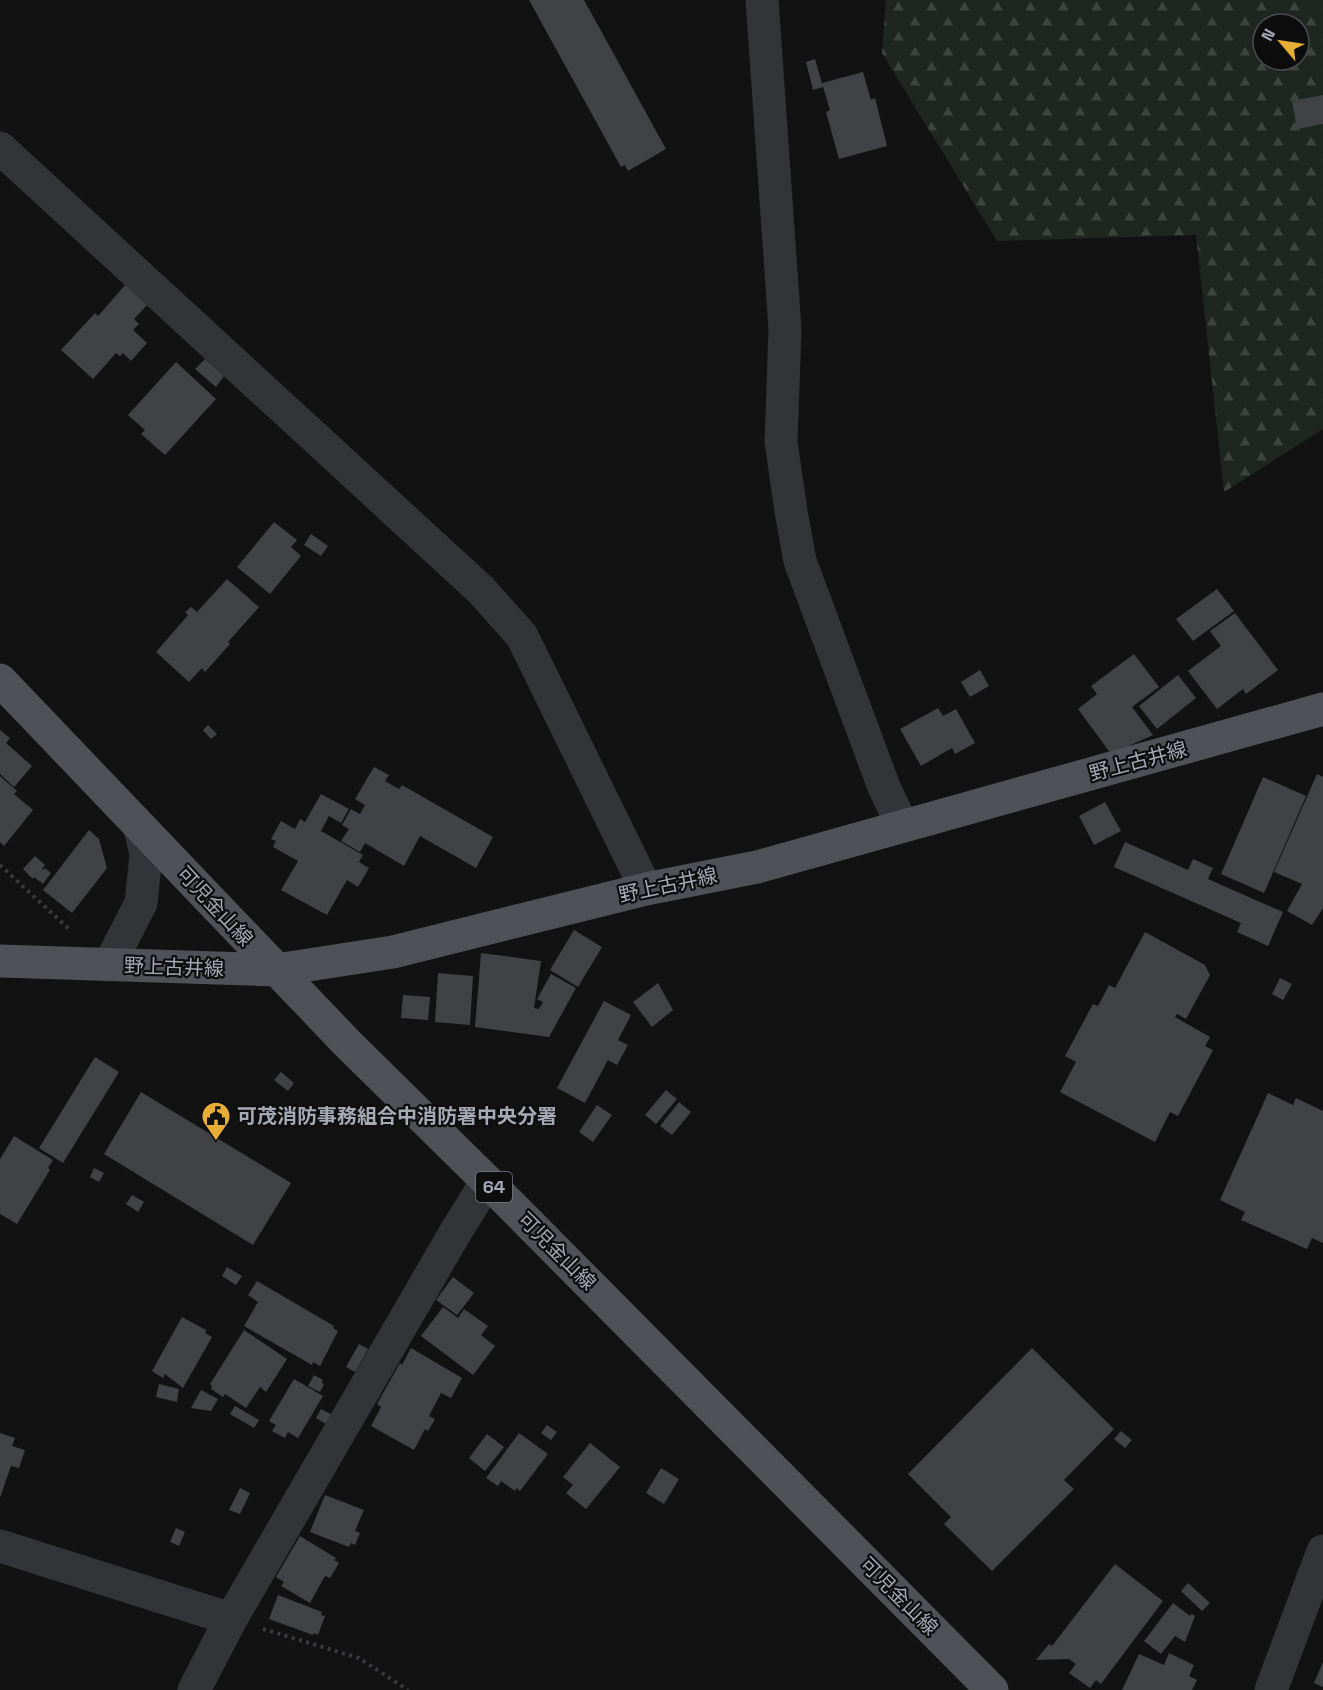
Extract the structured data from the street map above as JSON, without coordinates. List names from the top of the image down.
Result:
{
  "streets": {
    "main road": ["野上古井線", "可児金山線", "64"]
  },
  "crossings": [
    ["野上古井線", "可児金山線"]
  ],
  "places": {
    "public building": ["可茂消防事務組合中消防署中央分署"]
  },
  "north": "top left"
}
